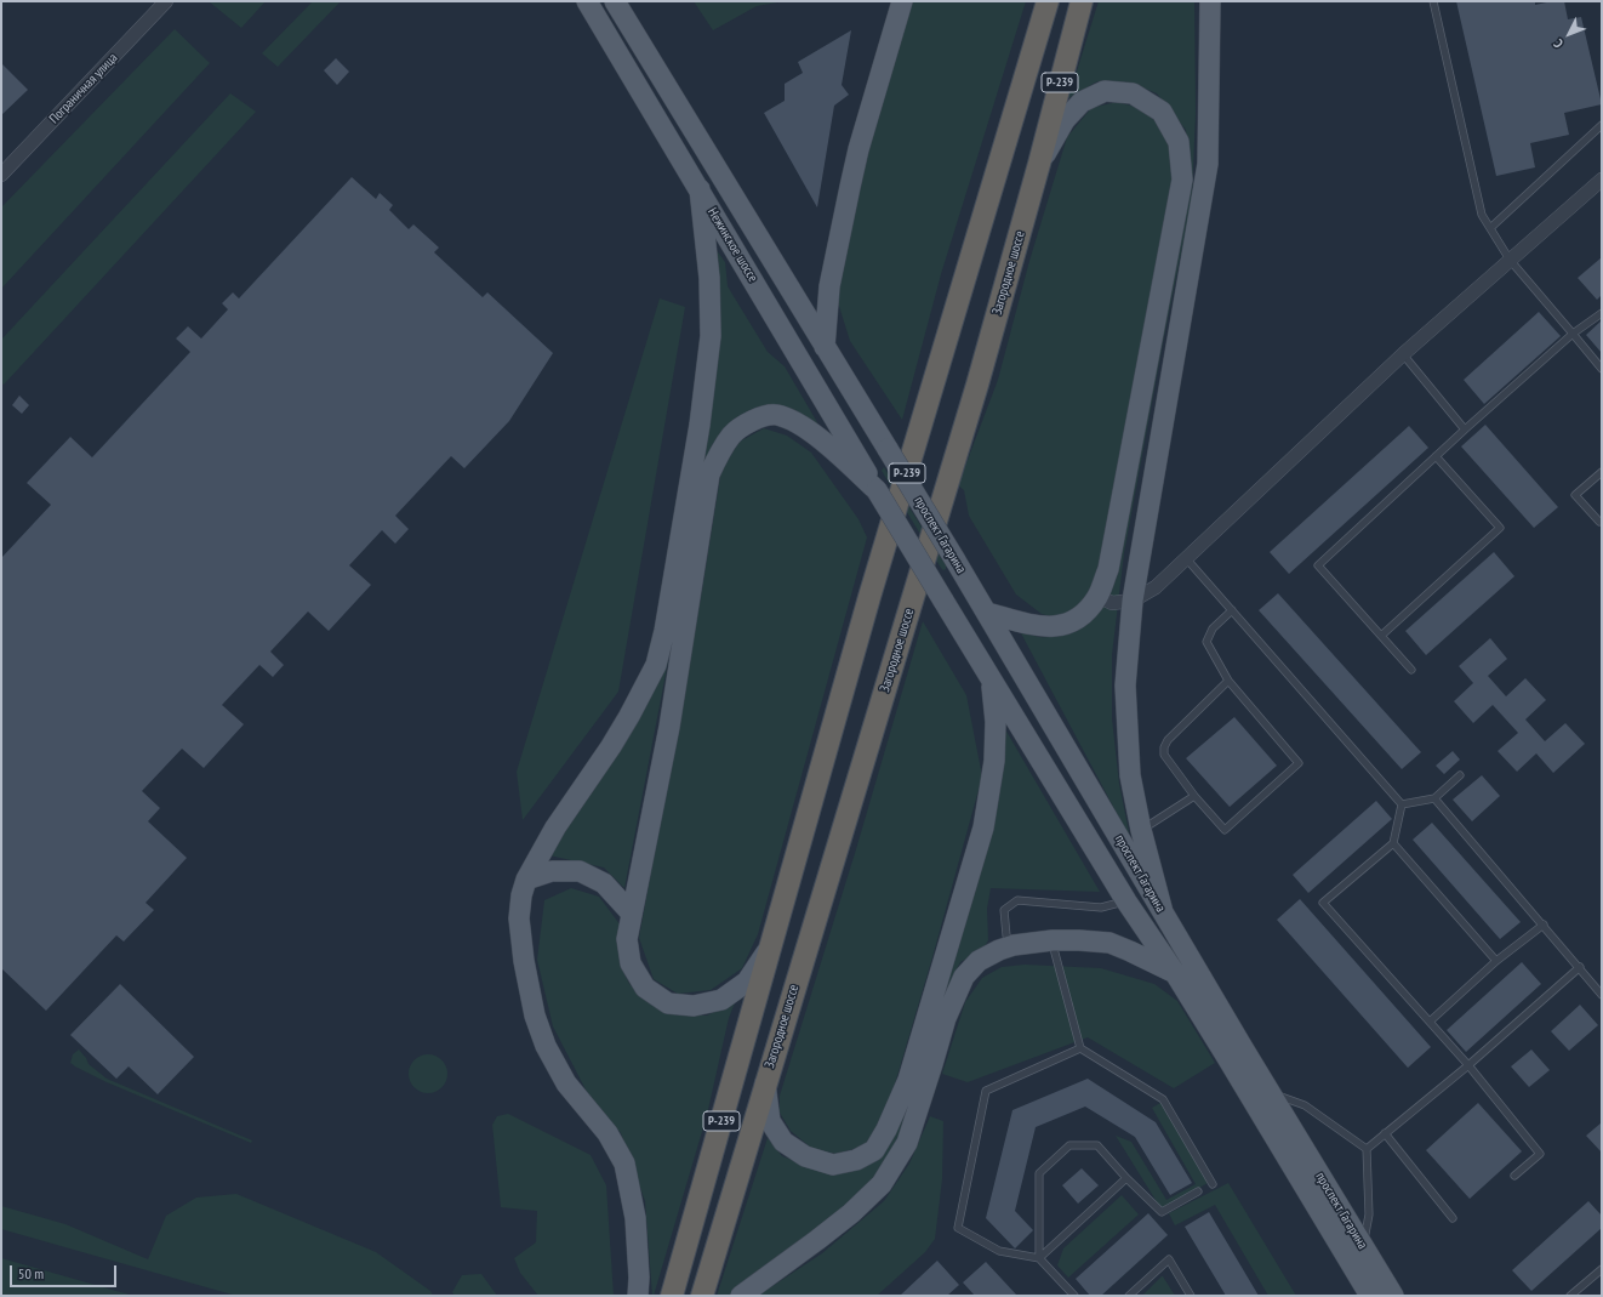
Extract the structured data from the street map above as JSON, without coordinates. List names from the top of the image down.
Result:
{
  "streets": {
    "highway": ["Р-239", "Загородное шоссе"],
    "main road": ["Нежинское шоссе", "проспект Гагарина"],
    "street": ["Пограничная улица"]
  },
  "crossings": [
    ["Нежинское шоссе", "проспект Гагарина"]
  ],
  "scale_bar": "50 m",
  "north": "bottom left"
}
